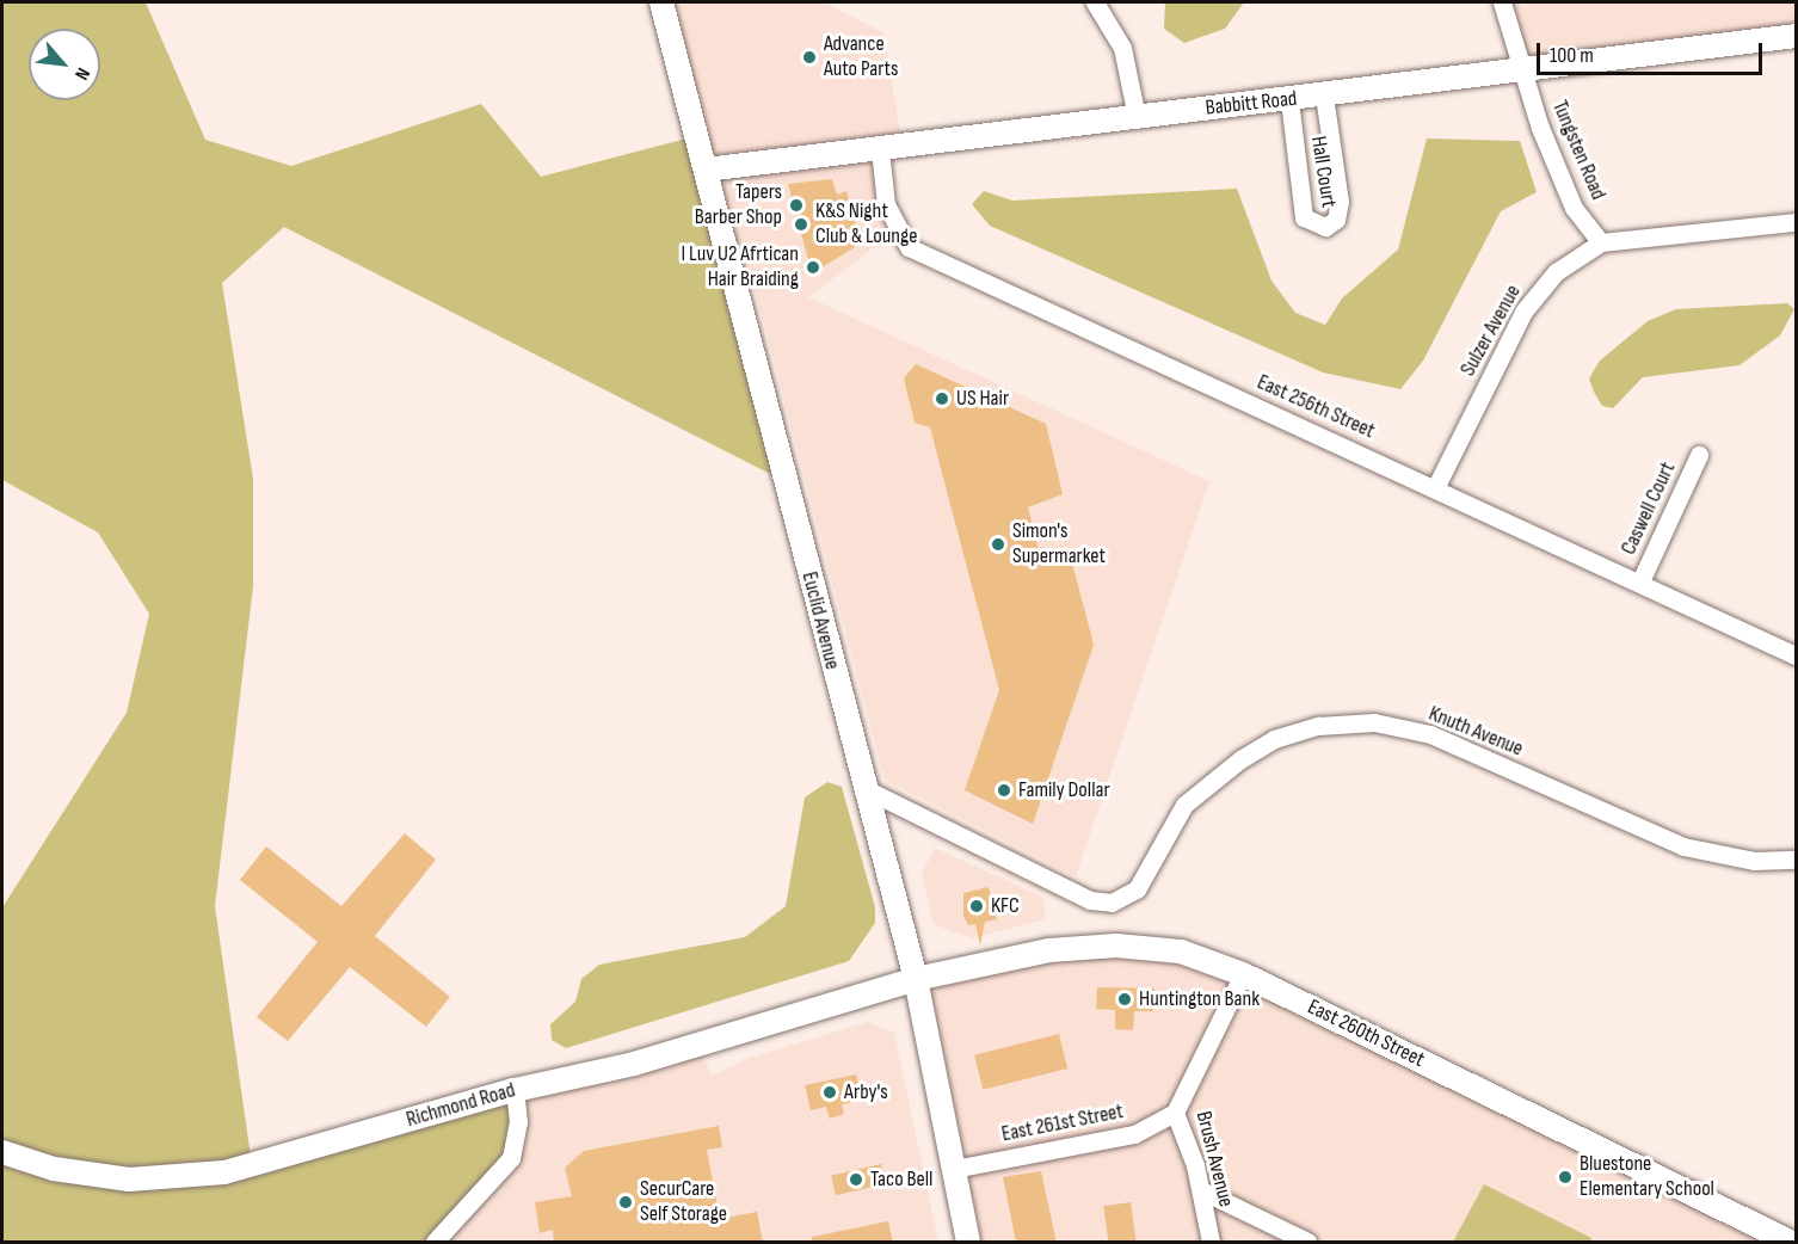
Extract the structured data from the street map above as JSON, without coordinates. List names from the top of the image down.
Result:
{
  "streets": {
    "main road": [
      "Babbitt Road",
      "Euclid Avenue",
      "East 260th Street",
      "Richmond Road"
    ],
    "street": [
      "Tungsten Road",
      "Hall Court",
      "Sulzer Avenue",
      "East 256th Street",
      "Caswell Court",
      "Knuth Avenue",
      "East 261st Street",
      "Brush Avenue"
    ]
  },
  "crossings": [
    ["Babbitt Road", "Tungsten Road"],
    ["Babbitt Road", "Hall Court"],
    ["Babbitt Road", "East 256th Street"],
    ["Babbitt Road", "Euclid Avenue"],
    ["Tungsten Road", "Sulzer Avenue"],
    ["Sulzer Avenue", "East 256th Street"],
    ["East 256th Street", "Caswell Court"],
    ["Euclid Avenue", "Knuth Avenue"],
    ["Euclid Avenue", "East 260th Street"],
    ["Euclid Avenue", "Richmond Road"],
    ["Euclid Avenue", "East 261st Street"],
    ["East 260th Street", "Richmond Road"],
    ["East 260th Street", "Brush Avenue"],
    ["East 261st Street", "Brush Avenue"]
  ],
  "places": [
    "Advance Auto Parts",
    "Tapers Barber Shop",
    "K&S Night Club & Lounge",
    "I Luv U2 Afrtican Hair Braiding",
    "US Hair",
    "Simon's Supermarket",
    "Family Dollar",
    "KFC",
    "Huntington Bank",
    "Arby's",
    "Bluestone Elementary School",
    "Taco Bell",
    "SecurCare Self Storage"
  ],
  "scale_bar": "100 m",
  "north": "bottom right"
}
